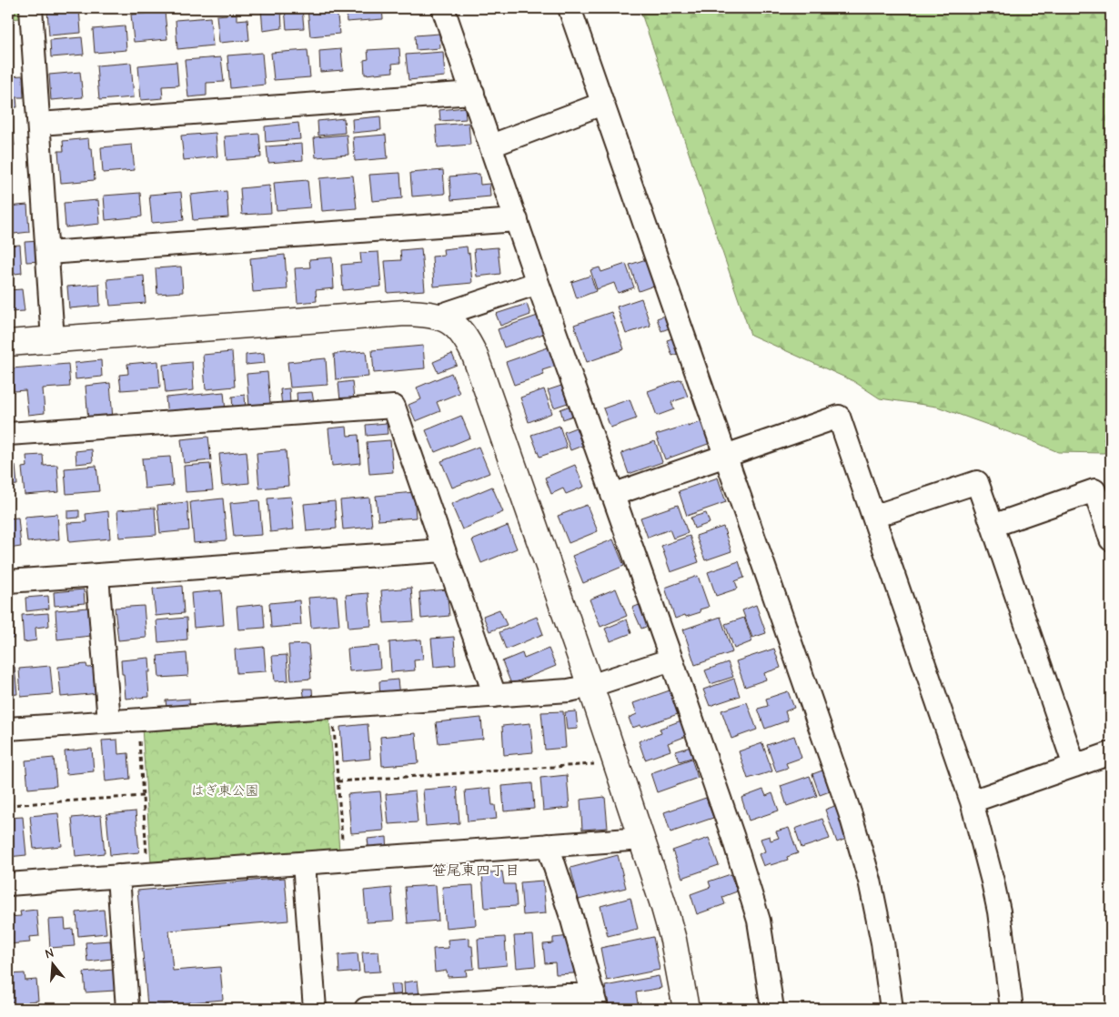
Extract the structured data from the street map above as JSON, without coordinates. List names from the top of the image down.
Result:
{
  "districts": ["笹尾東四丁目"],
  "parks": ["はぎ東公園"],
  "north": "top"
}
